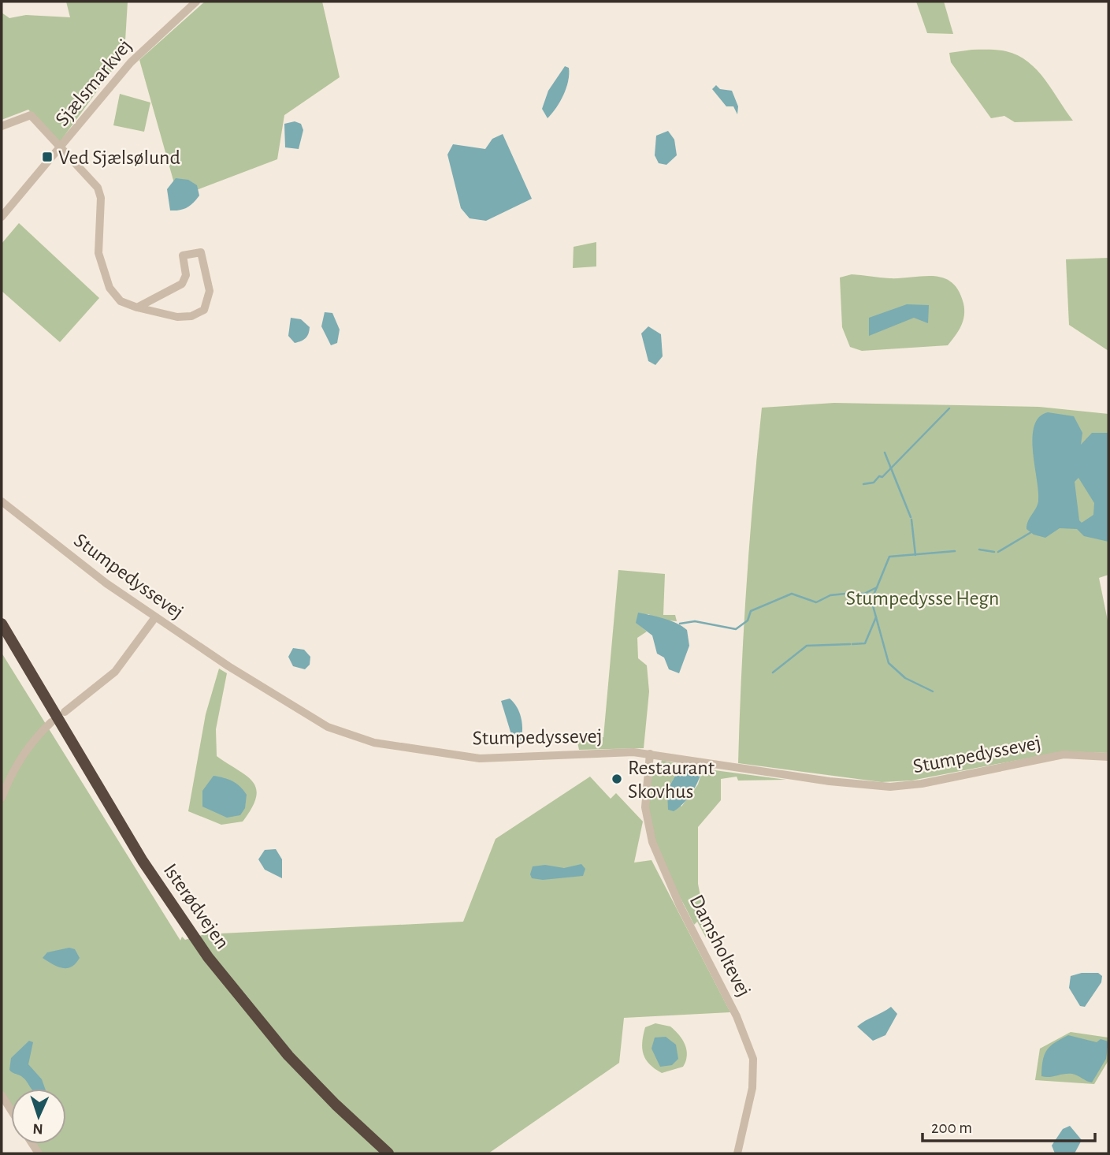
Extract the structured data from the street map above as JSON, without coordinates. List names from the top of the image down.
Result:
{
  "streets": {
    "highway": ["Isterødvejen"],
    "street": ["Sjælsmarkvej", "Stumpedyssevej", "Damsholtevej"]
  },
  "crossings": [
    ["Stumpedyssevej", "Damsholtevej"]
  ],
  "parks": ["Stumpedysse Hegn"],
  "places": {
    "transit": ["Ved Sjælsølund"],
    "other": ["Restaurant Skovhus"]
  },
  "scale_bar": "200 m",
  "north": "bottom"
}
